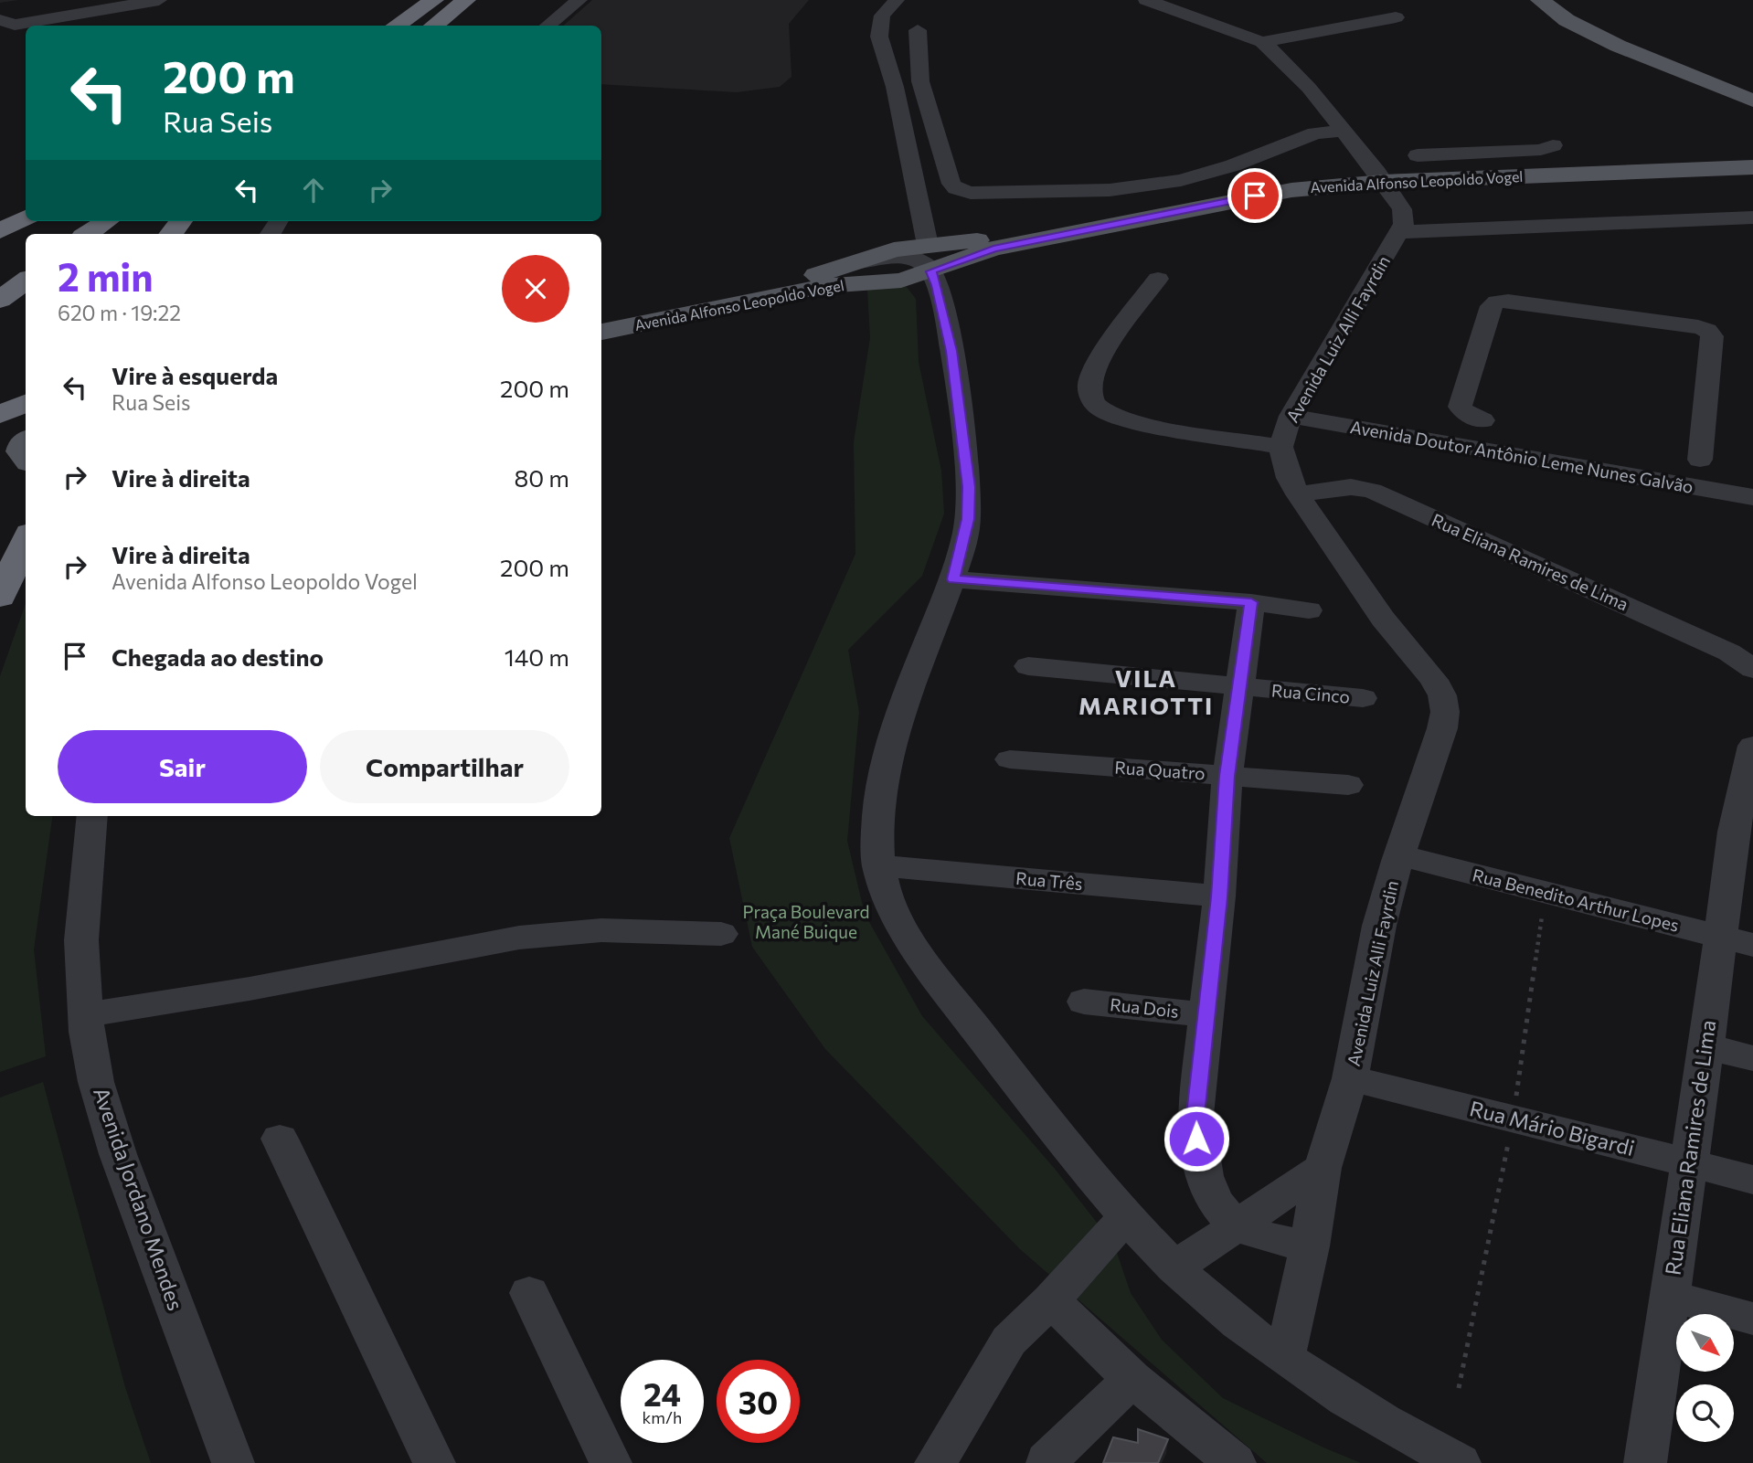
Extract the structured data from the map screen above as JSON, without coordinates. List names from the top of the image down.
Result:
{
  "streets": {
    "main road": ["Avenida Alfonso Leopoldo Vogel"],
    "street": [
      "Avenida Luiz Alli Fayrdin",
      "Avenida Doutor Antônio Leme Nunes Galvão",
      "Rua Eliana Ramires de Lima",
      "Rua Cinco",
      "Rua Quatro",
      "Rua Três",
      "Rua Benedito Arthur Lopes",
      "Rua Dois",
      "Rua Mário Bigardi",
      "Avenida Jordano Mendes"
    ]
  },
  "crossings": [
    ["Avenida Luiz Alli Fayrdin", "Avenida Doutor Antônio Leme Nunes Galvão"],
    ["Avenida Luiz Alli Fayrdin", "Rua Eliana Ramires de Lima"],
    ["Avenida Luiz Alli Fayrdin", "Rua Benedito Arthur Lopes"],
    ["Avenida Luiz Alli Fayrdin", "Rua Mário Bigardi"],
    ["Rua Eliana Ramires de Lima", "Rua Benedito Arthur Lopes"],
    ["Rua Eliana Ramires de Lima", "Rua Mário Bigardi"]
  ],
  "districts": ["VILA MARIOTTI"],
  "parks": ["Praça Boulevard Mané Buique"],
  "north": "bottom right",
  "page": {
    "turn": ["200 m", "Rua Seis"],
    "heading": ["2 min", "620 m · 19:22"],
    "list": [
      {
        "name": "Vire à esquerda",
        "note": "Rua Seis",
        "value": "200 m"
      },
      {
        "name": "Vire à direita",
        "value": "80 m"
      },
      {
        "name": "Vire à direita",
        "note": "Avenida Alfonso Leopoldo Vogel",
        "value": "200 m"
      },
      {
        "name": "Chegada ao destino",
        "value": "140 m"
      }
    ],
    "buttons": ["Sair", "Compartilhar"],
    "speed": "24 km/h",
    "limit": "30"
  }
}
